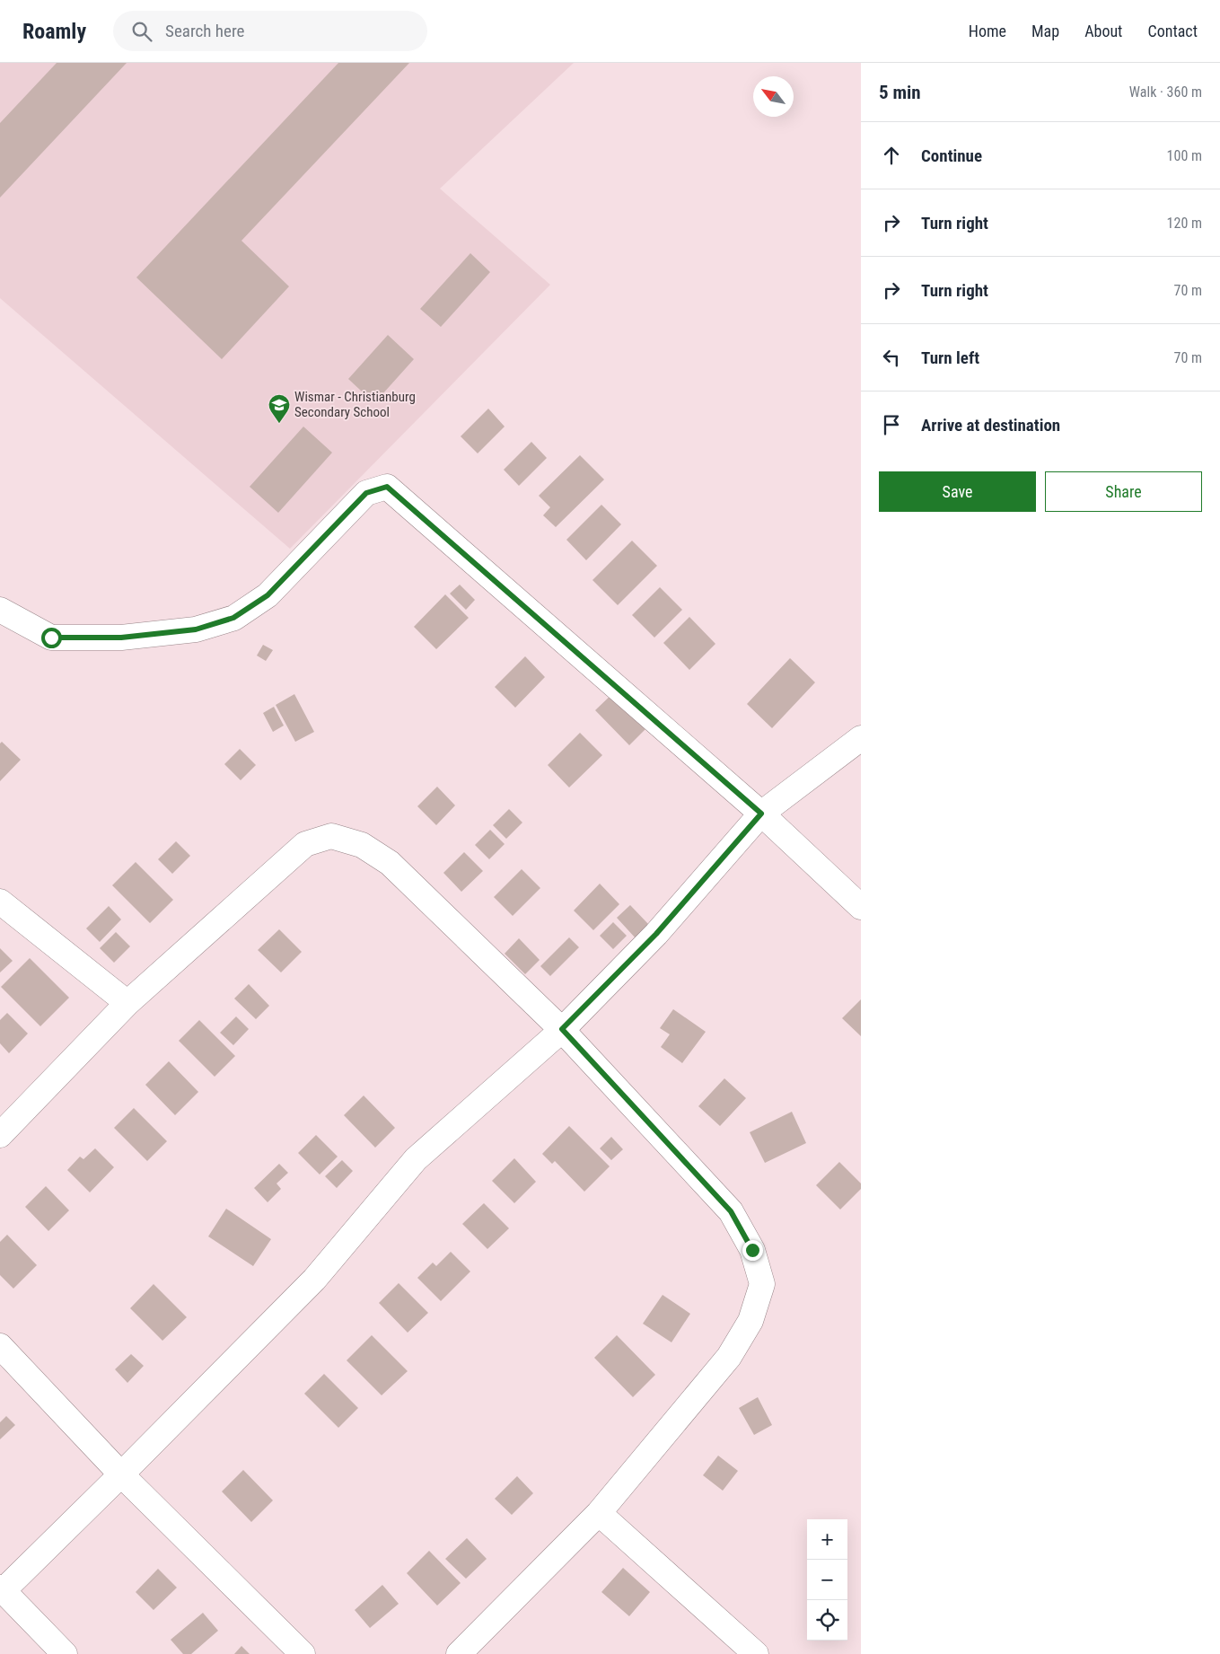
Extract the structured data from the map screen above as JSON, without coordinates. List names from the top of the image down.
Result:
{
  "places": {
    "school or university": ["Wismar - Christianburg Secondary School"]
  },
  "north": "top left",
  "page": {
    "header": "Roamly",
    "search": "Search here",
    "nav": [
      "Home",
      "Map",
      "About",
      "Contact"
    ],
    "heading": ["5 min", "Walk · 360 m"],
    "list": [
      ["Continue", "100 m"],
      ["Turn right", "120 m"],
      ["Turn right", "70 m"],
      ["Turn left", "70 m"],
      "Arrive at destination"
    ],
    "buttons": ["Save", "Share"],
    "map_buttons": ["+", "−"]
  }
}
